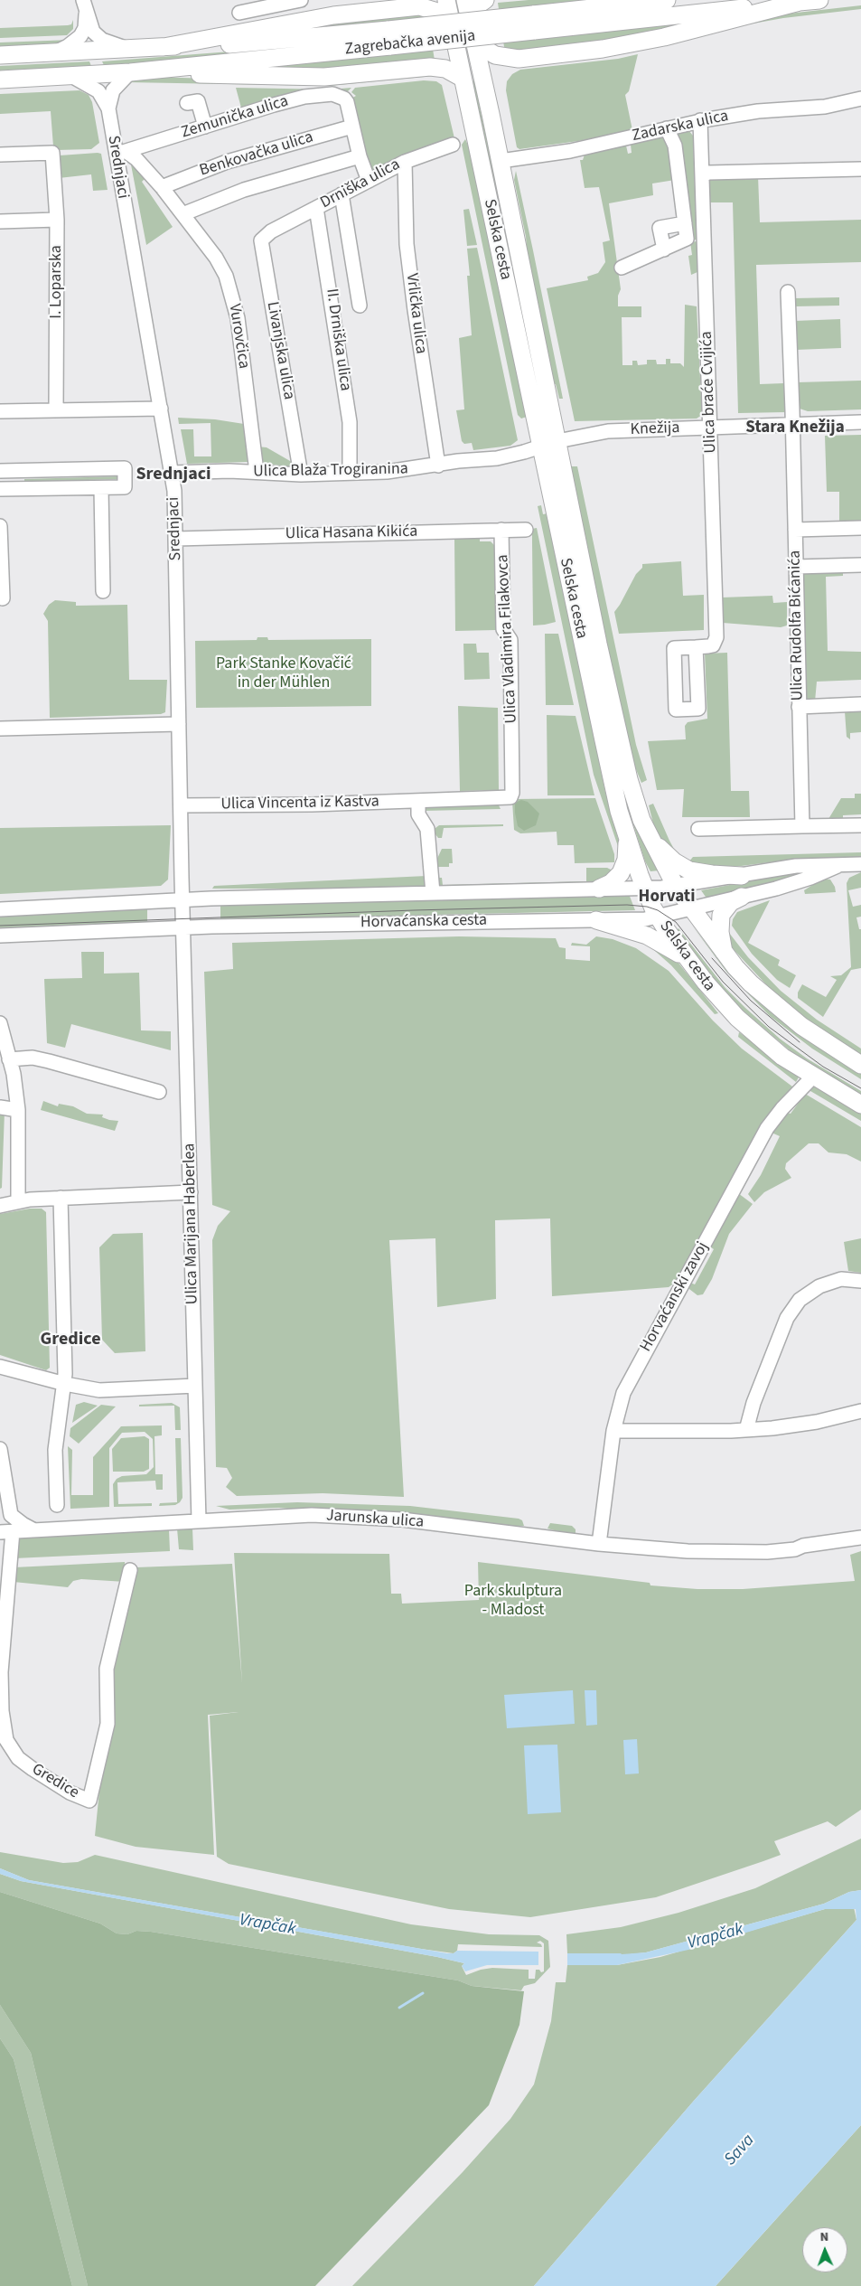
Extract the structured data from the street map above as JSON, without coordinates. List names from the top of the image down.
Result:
{
  "streets": {
    "main road": ["Zagrebačka avenija", "Selska cesta"],
    "street": [
      "Zemunička ulica",
      "Zadarska ulica",
      "Benkovačka ulica",
      "Srednjaci",
      "Drniška ulica",
      "I. Loparska",
      "Vrlička ulica",
      "Vurovčica",
      "II. Drniška ulica",
      "Livanjska ulica",
      "Ulica braće Cvijića",
      "Knežija",
      "Ulica Blaža Trogiranina",
      "Ulica Hasana Kikića",
      "Ulica Rudolfa Bićanića",
      "Ulica Vladimira Filakovca",
      "Ulica Vincenta iz Kastva",
      "Horvaćanska cesta",
      "Ulica Marijana Haberlea",
      "Horvaćanski zavoj",
      "Jarunska ulica",
      "Gredice"
    ]
  },
  "crossings": [
    ["Zemunička ulica", "Benkovačka ulica"],
    ["Zemunička ulica", "Srednjaci"],
    ["Zemunička ulica", "Vurovčica"],
    ["Zadarska ulica", "Selska cesta"],
    ["Zadarska ulica", "Ulica braće Cvijića"],
    ["Benkovačka ulica", "Vurovčica"],
    ["Srednjaci", "Vurovčica"],
    ["Srednjaci", "Ulica Blaža Trogiranina"],
    ["Srednjaci", "Ulica Hasana Kikića"],
    ["Srednjaci", "Ulica Vincenta iz Kastva"],
    ["Srednjaci", "Horvaćanska cesta"],
    ["Srednjaci", "Ulica Marijana Haberlea"],
    ["Drniška ulica", "Vrlička ulica"],
    ["Drniška ulica", "II. Drniška ulica"],
    ["Drniška ulica", "Livanjska ulica"],
    ["Selska cesta", "Knežija"],
    ["Selska cesta", "Ulica Blaža Trogiranina"],
    ["Selska cesta", "Horvaćanska cesta"],
    ["Selska cesta", "Horvaćanski zavoj"],
    ["Vrlička ulica", "Ulica Blaža Trogiranina"],
    ["Vurovčica", "Ulica Blaža Trogiranina"],
    ["II. Drniška ulica", "Ulica Blaža Trogiranina"],
    ["Livanjska ulica", "Ulica Blaža Trogiranina"],
    ["Ulica braće Cvijića", "Knežija"],
    ["Knežija", "Ulica Blaža Trogiranina"],
    ["Knežija", "Ulica Rudolfa Bićanića"],
    ["Ulica Hasana Kikića", "Ulica Vladimira Filakovca"],
    ["Ulica Vladimira Filakovca", "Ulica Vincenta iz Kastva"],
    ["Horvaćanska cesta", "Ulica Marijana Haberlea"],
    ["Ulica Marijana Haberlea", "Jarunska ulica"],
    ["Horvaćanski zavoj", "Jarunska ulica"],
    ["Jarunska ulica", "Gredice"]
  ],
  "districts": [
    "Stara Knežija",
    "Srednjaci",
    "Horvati",
    "Gredice"
  ],
  "water": ["Vrapčak", "Sava"],
  "parks": ["Park Stanke Kovačić in der Mühlen", "Park skulptura - Mladost"],
  "north": "top"
}
